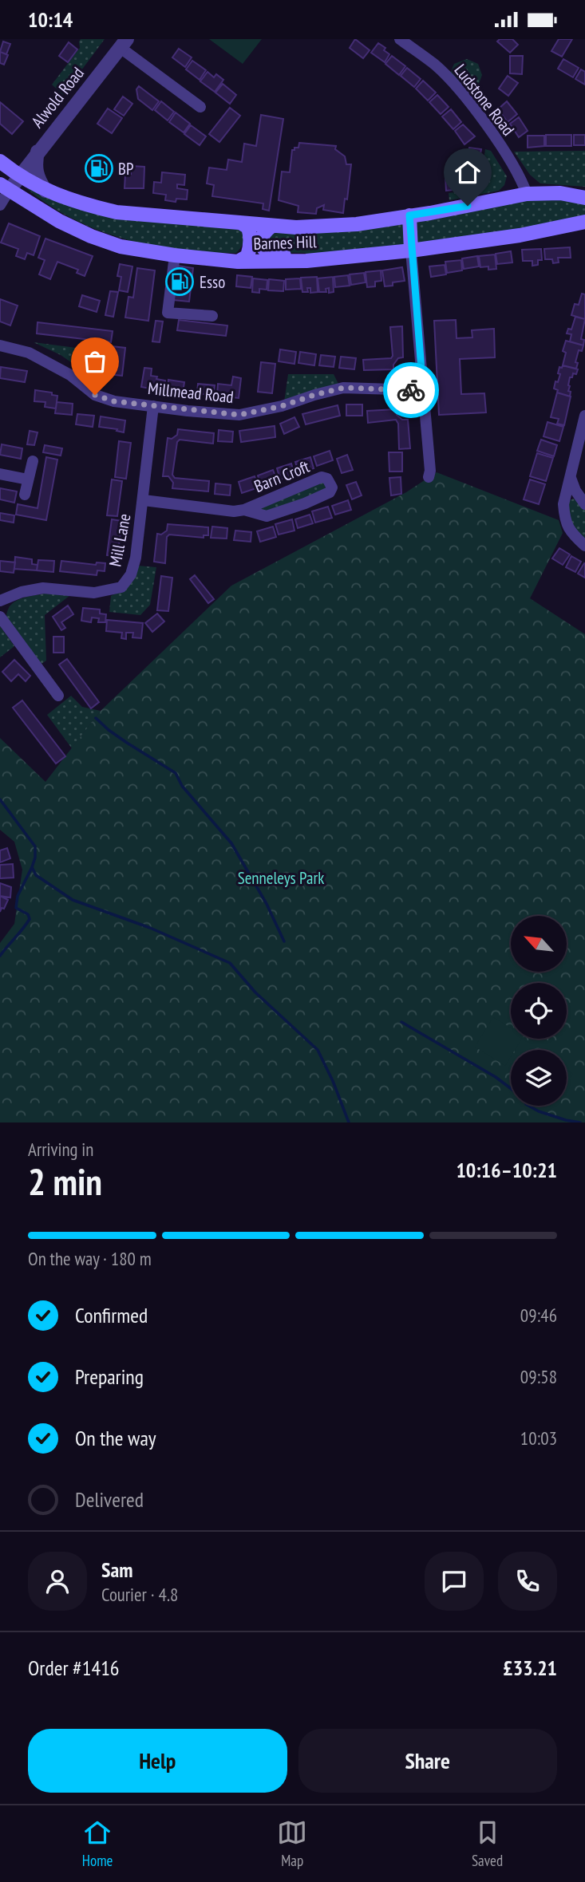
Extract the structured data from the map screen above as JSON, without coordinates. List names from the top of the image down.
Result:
{
  "streets": {
    "main road": ["Barnes Hill"],
    "street": [
      "Alwold Road",
      "Ludstone Road",
      "Millmead Road",
      "Barn Croft",
      "Mill Lane"
    ]
  },
  "crossings": [
    ["Alwold Road", "Barnes Hill"],
    ["Ludstone Road", "Barnes Hill"],
    ["Millmead Road", "Mill Lane"],
    ["Barn Croft", "Mill Lane"]
  ],
  "parks": ["Senneleys Park"],
  "places": {
    "fuel station": ["BP", "Esso"]
  },
  "north": "top left",
  "page": {
    "status": "10:14",
    "heading": ["2 min", "Arriving in", "10:16–10:21"],
    "panel": [
      "Sam",
      "Courier · 4.8",
      "Order #1416",
      "£33.21"
    ],
    "bar": "On the way · 180 m",
    "list": [
      ["Confirmed", "09:46"],
      ["Preparing", "09:58"],
      ["On the way", "10:03"],
      "Delivered"
    ],
    "buttons": ["Help", "Share"],
    "tabs": ["Home", "Map", "Saved"]
  }
}
